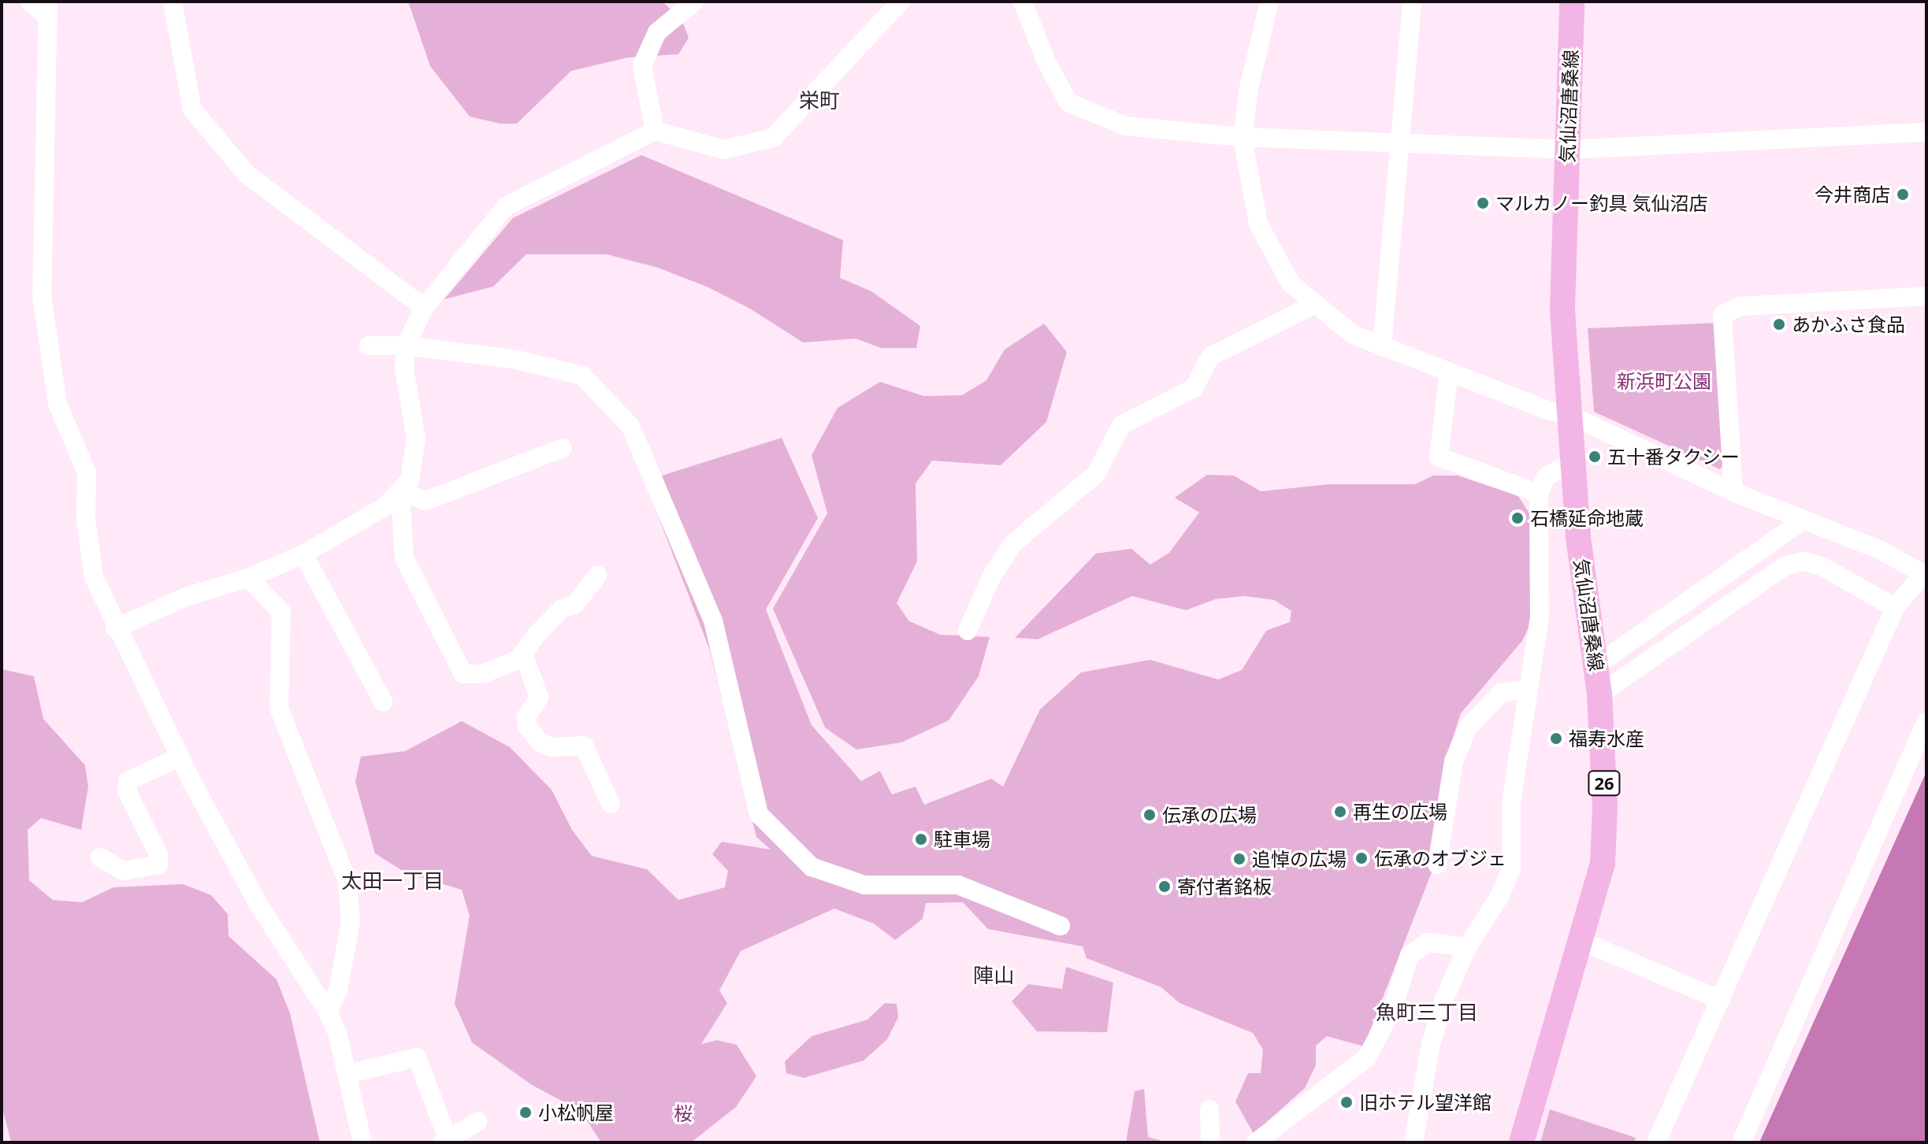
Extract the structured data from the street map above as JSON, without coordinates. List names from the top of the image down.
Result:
{
  "streets": {
    "main road": ["気仙沼唐桑線", "26"]
  },
  "districts": [
    "栄町",
    "太田一丁目",
    "陣山",
    "魚町三丁目"
  ],
  "parks": ["新浜町公園", "桜"],
  "places": [
    "今井商店",
    "マルカノー釣具 気仙沼店",
    "あかふさ食品",
    "五十番タクシー",
    "石橋延命地蔵",
    "福寿水産",
    "再生の広場",
    "伝承の広場",
    "駐車場",
    "伝承のオブジェ",
    "追悼の広場",
    "寄付者銘板",
    "旧ホテル望洋館",
    "小松帆屋"
  ]
}
